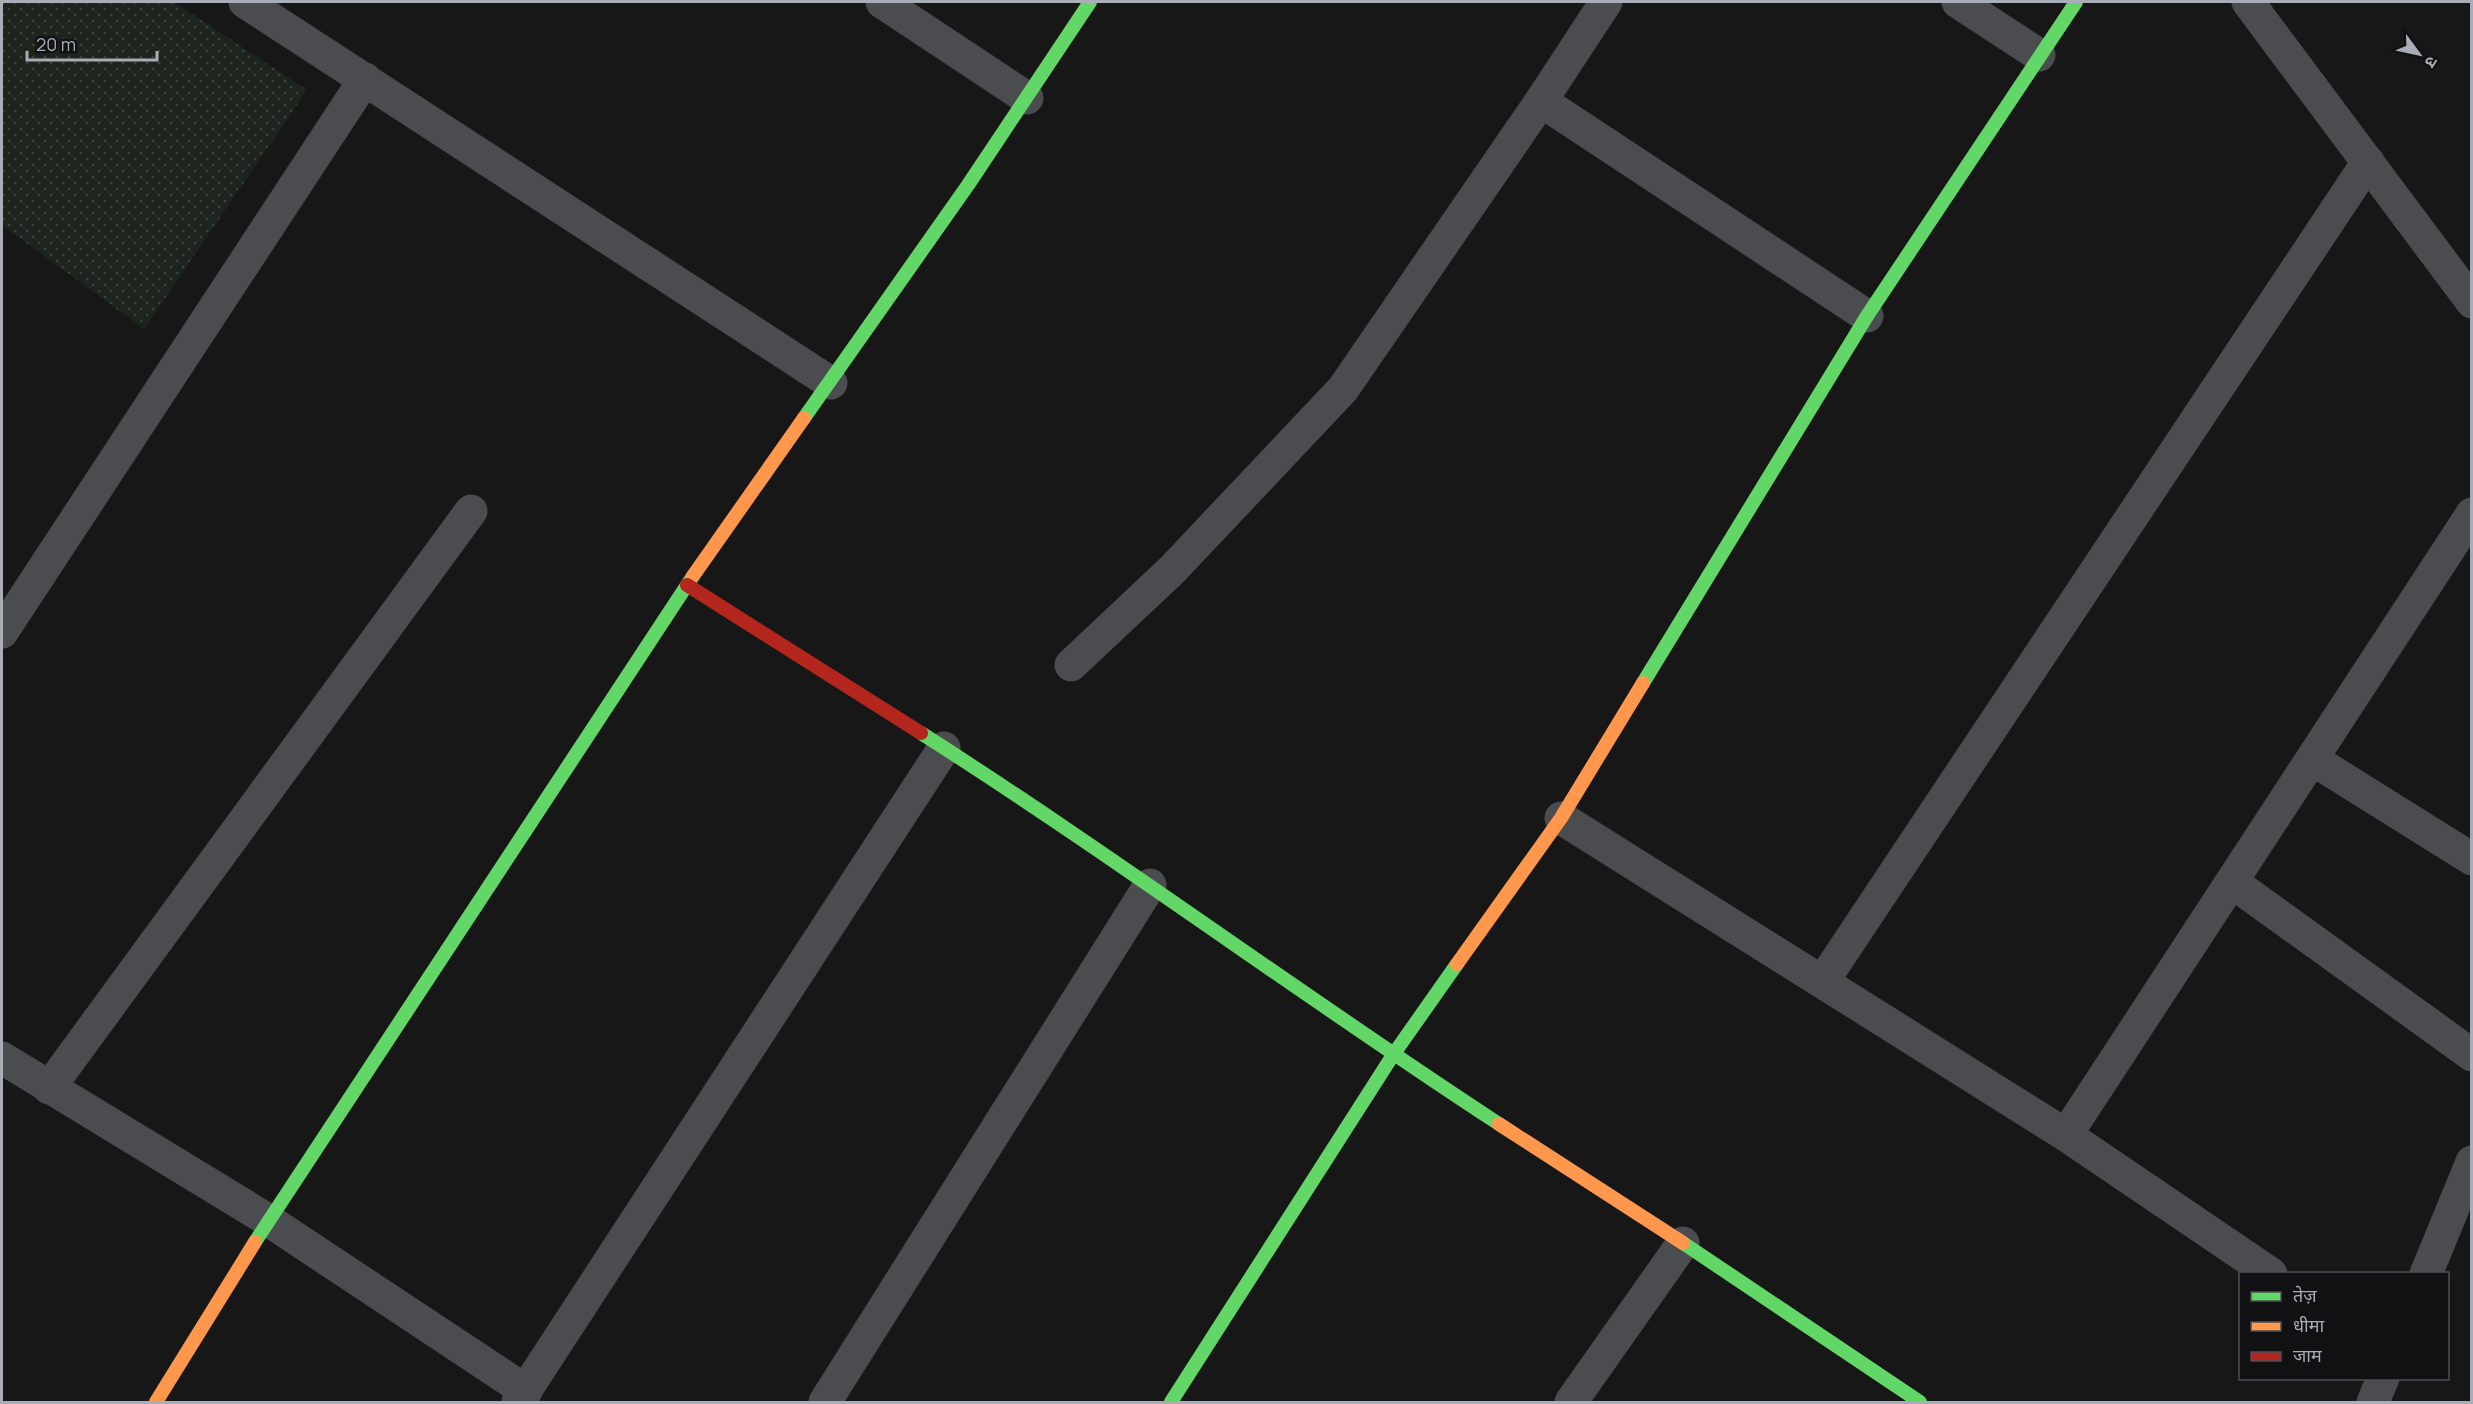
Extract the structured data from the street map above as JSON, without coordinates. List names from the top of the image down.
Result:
{
  "legend": ["तेज़", "धीमा", "जाम"],
  "scale_bar": "20 m",
  "north": "bottom right"
}
